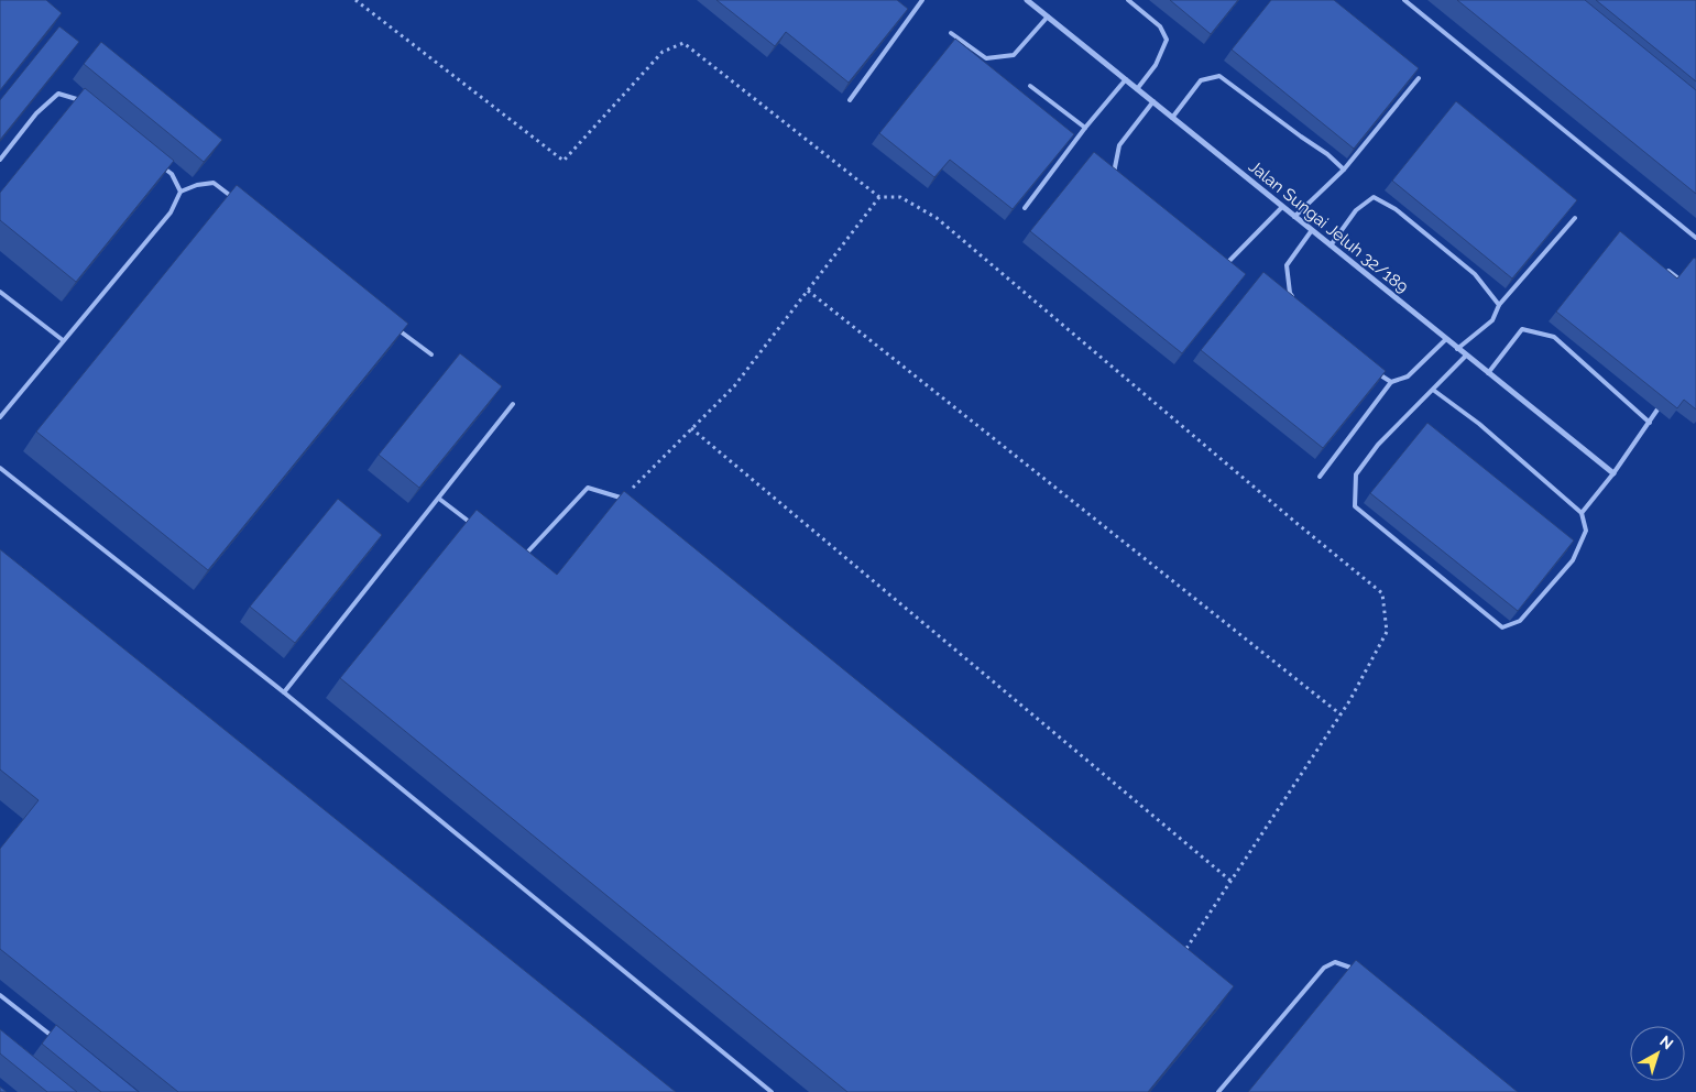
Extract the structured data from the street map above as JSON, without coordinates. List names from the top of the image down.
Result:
{
  "streets": {
    "street": ["Jalan Sungai Jeluh 32/189"]
  },
  "north": "top right"
}
